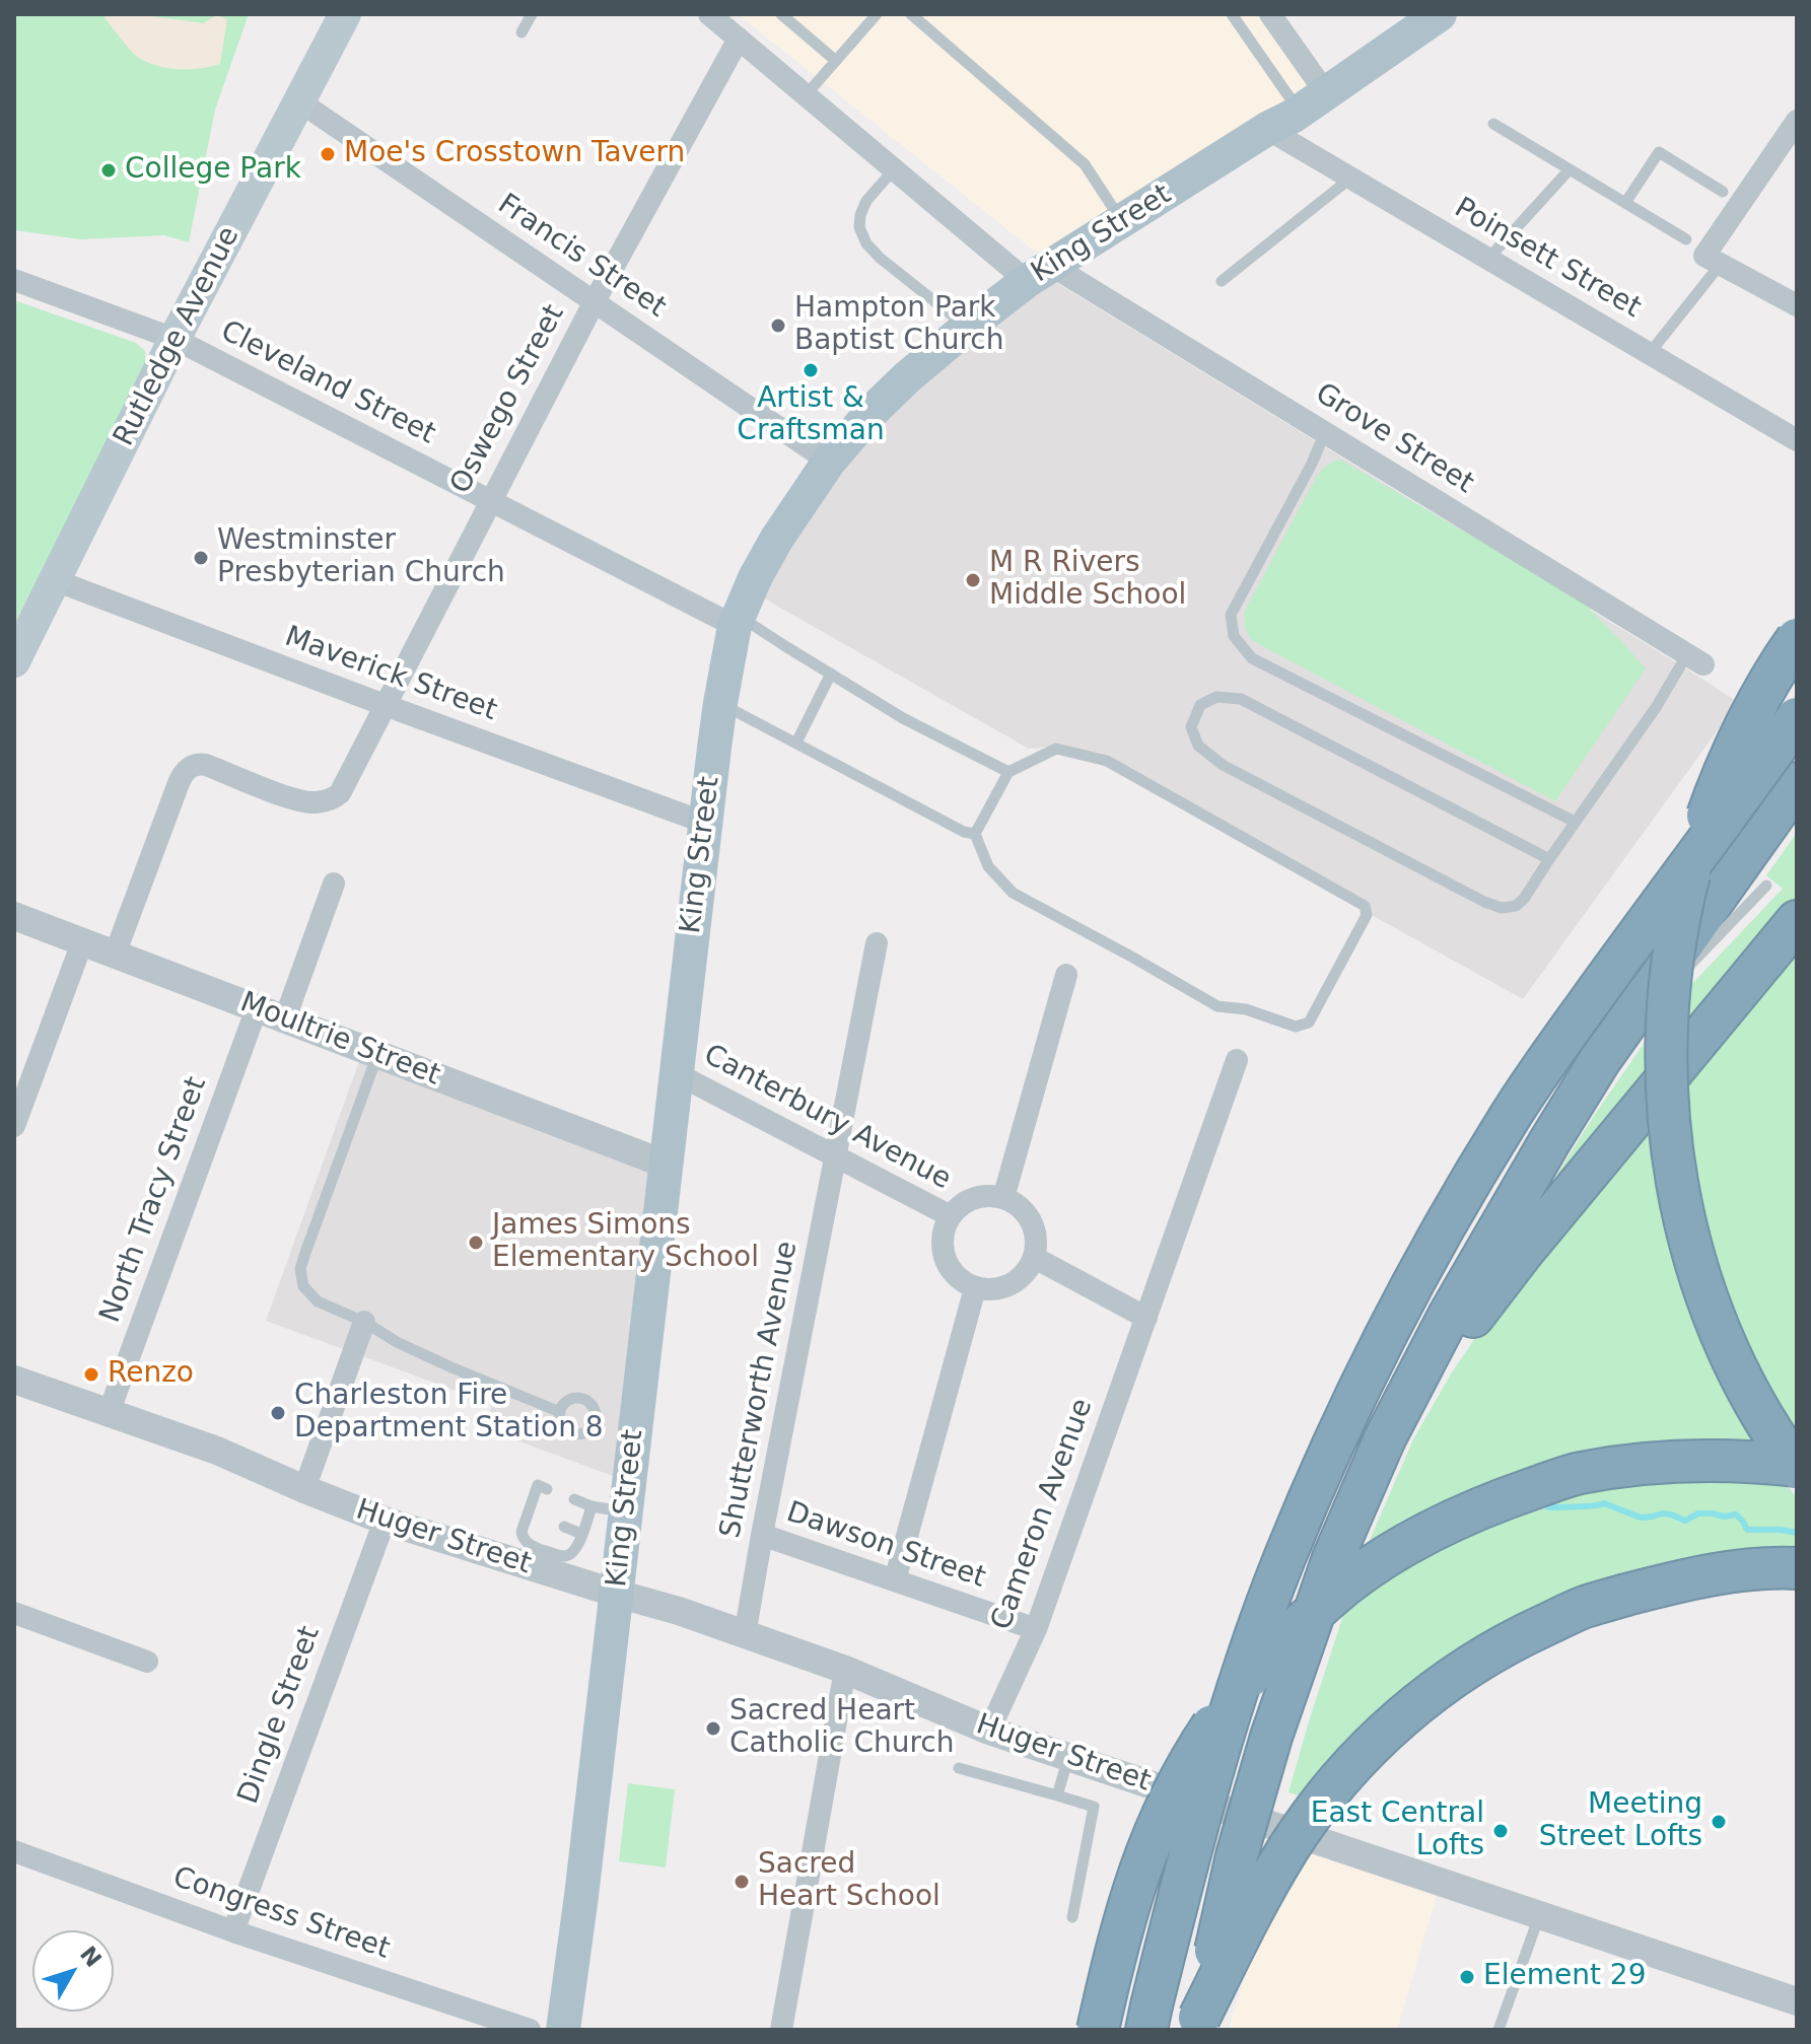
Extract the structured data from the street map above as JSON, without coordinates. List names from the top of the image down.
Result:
{
  "streets": {
    "main road": ["King Street", "Rutledge Avenue"],
    "street": [
      "Francis Street",
      "Poinsett Street",
      "Cleveland Street",
      "Oswego Street",
      "Grove Street",
      "Maverick Street",
      "Moultrie Street",
      "Canterbury Avenue",
      "North Tracy Street",
      "Shutterworth Avenue",
      "Cameron Avenue",
      "Huger Street",
      "Dawson Street",
      "Dingle Street",
      "Congress Street"
    ]
  },
  "crossings": [
    ["King Street", "Francis Street"],
    ["King Street", "Poinsett Street"],
    ["King Street", "Cleveland Street"],
    ["King Street", "Grove Street"],
    ["King Street", "Maverick Street"],
    ["King Street", "Moultrie Street"],
    ["King Street", "Canterbury Avenue"],
    ["King Street", "Huger Street"],
    ["Francis Street", "Rutledge Avenue"],
    ["Francis Street", "Oswego Street"],
    ["Rutledge Avenue", "Cleveland Street"],
    ["Rutledge Avenue", "Maverick Street"],
    ["Cleveland Street", "Oswego Street"],
    ["Oswego Street", "Grove Street"],
    ["Oswego Street", "Maverick Street"],
    ["Oswego Street", "Moultrie Street"],
    ["Moultrie Street", "North Tracy Street"],
    ["Canterbury Avenue", "Shutterworth Avenue"],
    ["North Tracy Street", "Huger Street"],
    ["Shutterworth Avenue", "Huger Street"],
    ["Shutterworth Avenue", "Dawson Street"],
    ["Cameron Avenue", "Huger Street"],
    ["Cameron Avenue", "Dawson Street"],
    ["Huger Street", "Dingle Street"],
    ["Dingle Street", "Congress Street"]
  ],
  "places": [
    "Moe's Crosstown Tavern",
    "College Park",
    "Hampton Park Baptist Church",
    "Artist & Craftsman",
    "Westminster Presbyterian Church",
    "M R Rivers Middle School",
    "James Simons Elementary School",
    "Renzo",
    "Charleston Fire Department Station 8",
    "Sacred Heart Catholic Church",
    "Meeting Street Lofts",
    "East Central Lofts",
    "Sacred Heart School",
    "Element 29"
  ],
  "north": "top right"
}
